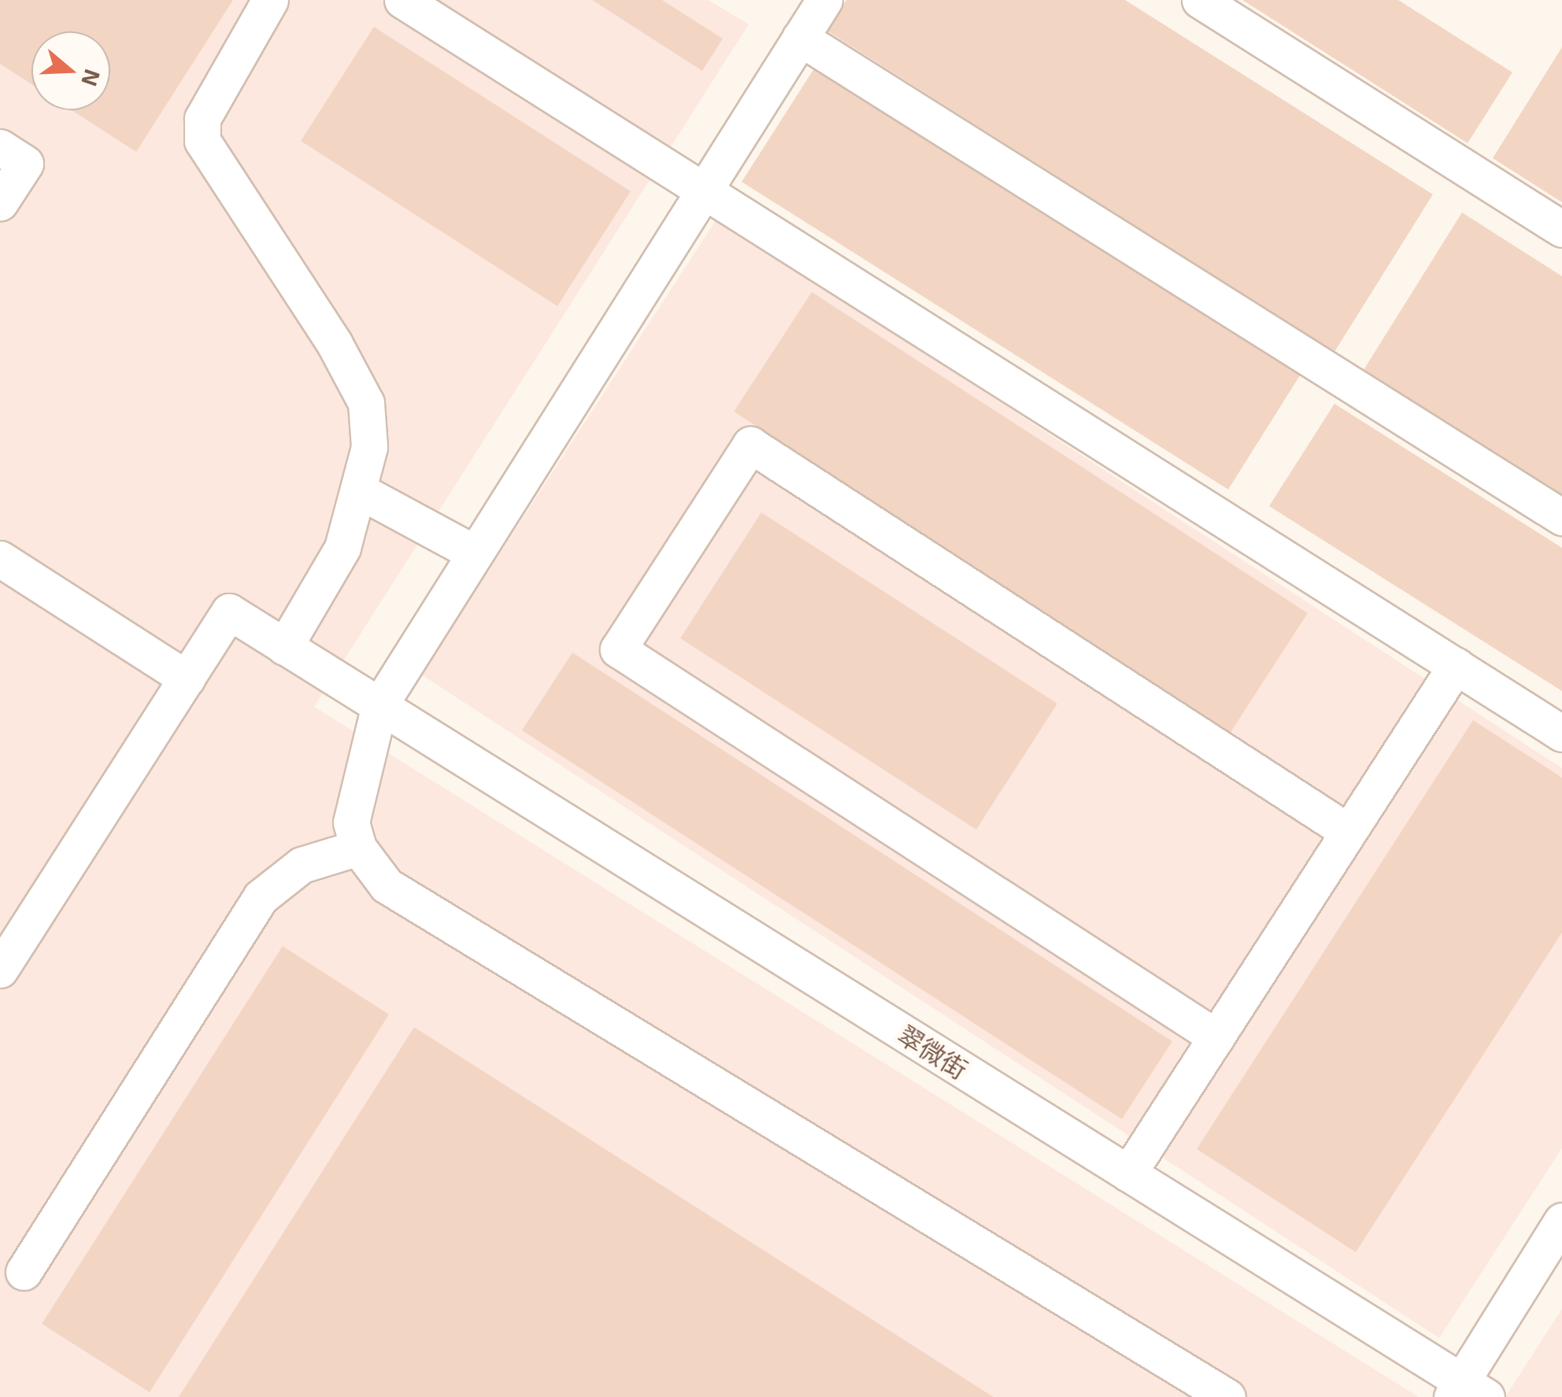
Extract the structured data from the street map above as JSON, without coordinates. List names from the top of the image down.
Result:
{
  "streets": {
    "street": ["翠微街"]
  },
  "north": "right"
}
